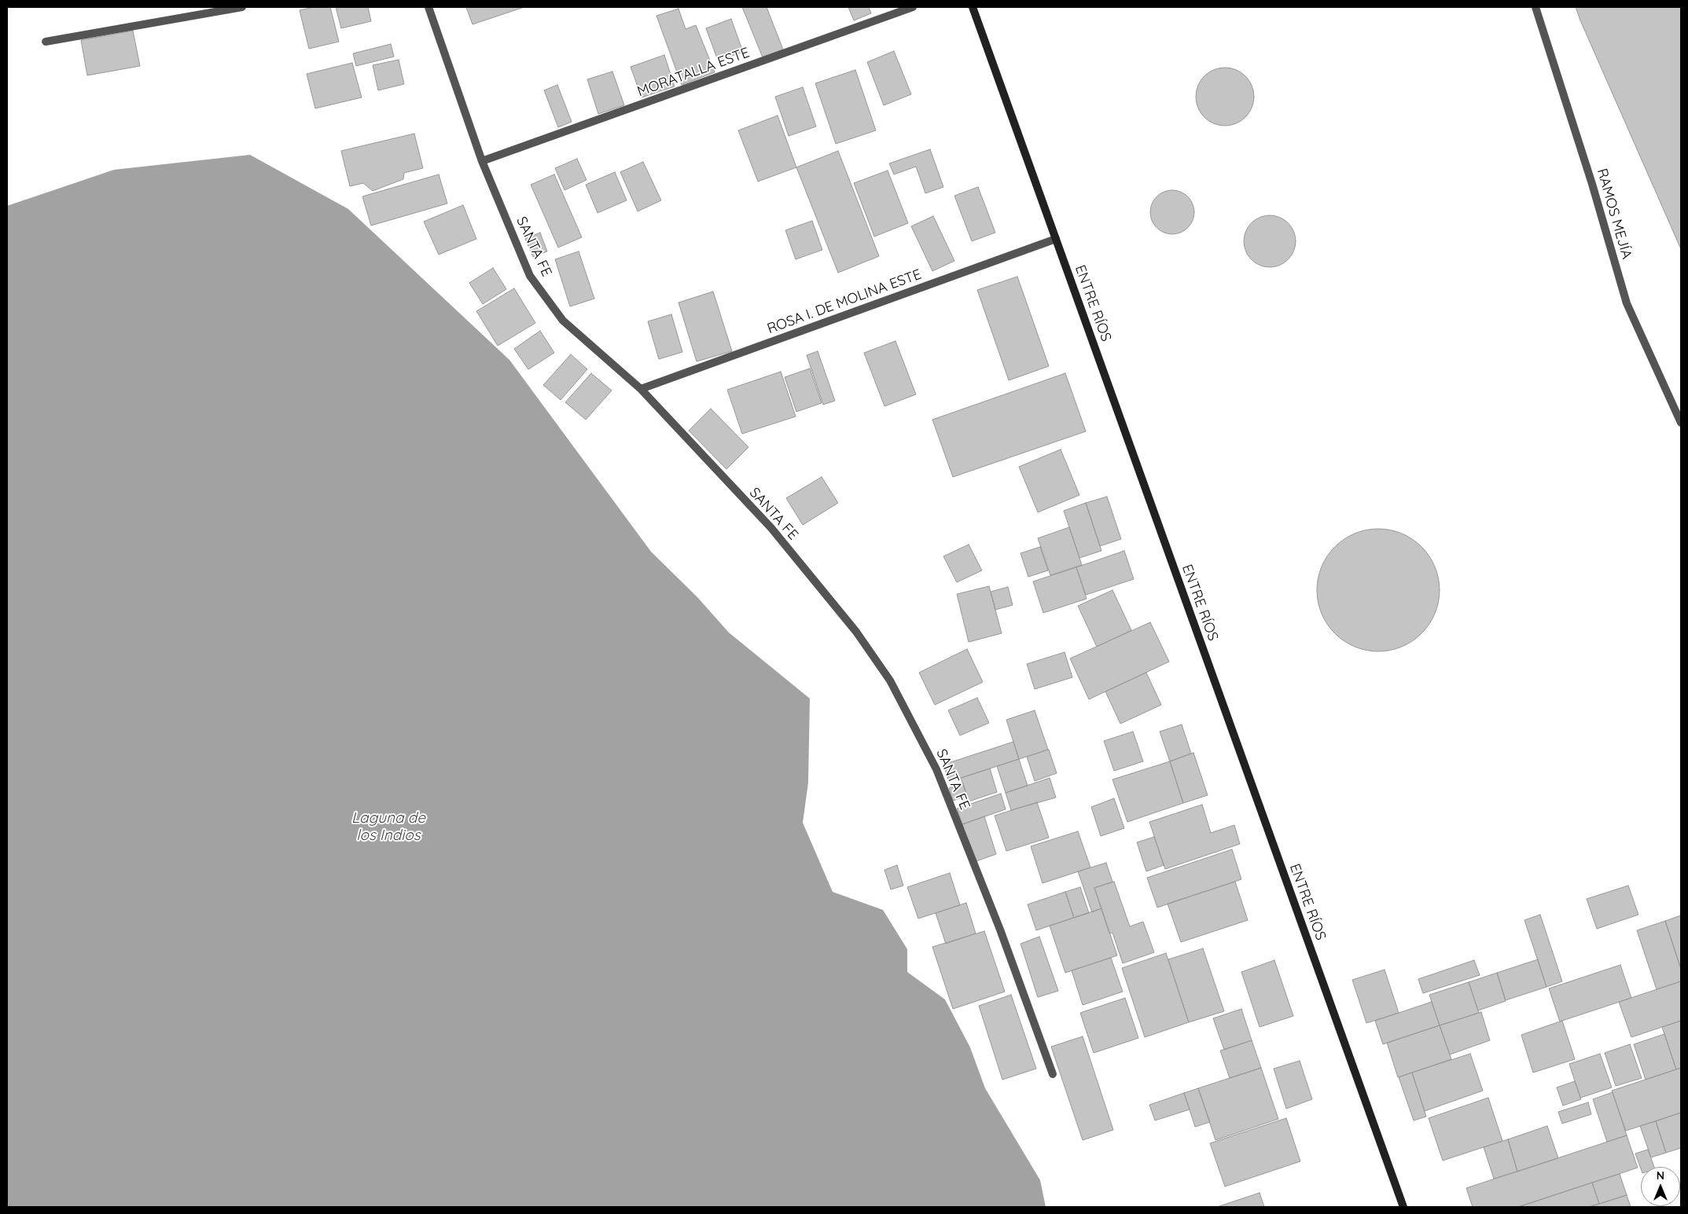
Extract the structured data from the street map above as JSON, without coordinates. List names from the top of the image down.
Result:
{
  "streets": {
    "main road": ["ENTRE RÍOS"],
    "street": [
      "MORATALLA ESTE",
      "RAMOS MEJÍA",
      "SANTA FE",
      "ROSA I. DE MOLINA ESTE"
    ]
  },
  "crossings": [
    ["MORATALLA ESTE", "SANTA FE"],
    ["SANTA FE", "ROSA I. DE MOLINA ESTE"],
    ["ROSA I. DE MOLINA ESTE", "ENTRE RÍOS"]
  ],
  "water": ["Laguna de los Indios"],
  "north": "top"
}
